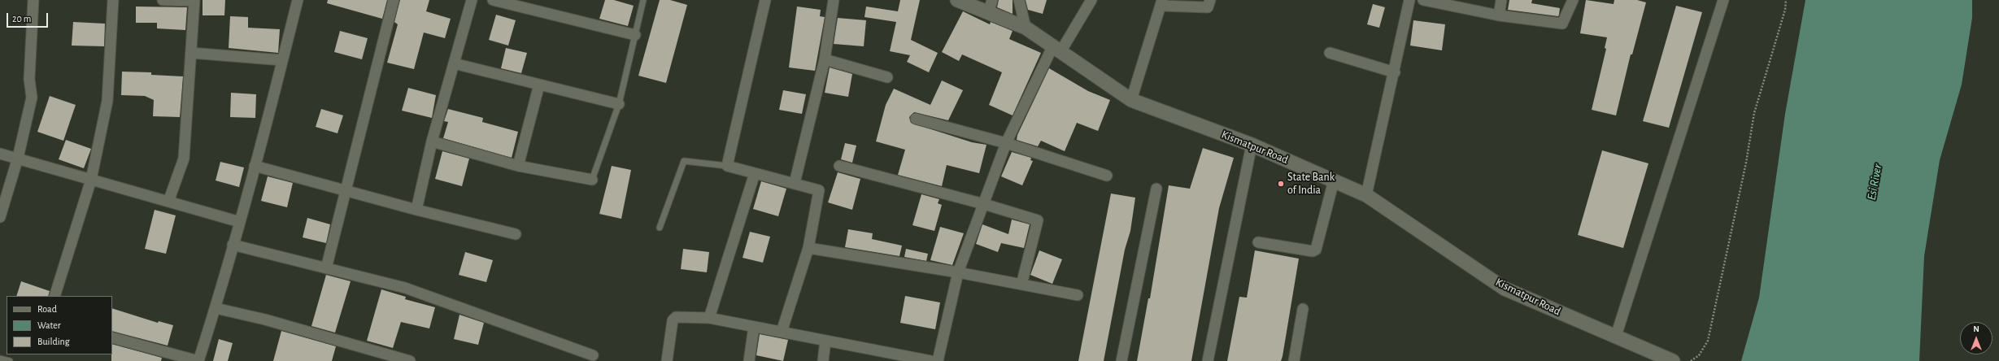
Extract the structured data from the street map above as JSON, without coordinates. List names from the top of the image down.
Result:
{
  "streets": {
    "street": ["Kismatpur Road"]
  },
  "water": ["Esi River"],
  "places": ["State Bank of India"],
  "legend": ["Road", "Water", "Building"],
  "scale_bar": "20 m",
  "north": "top"
}
